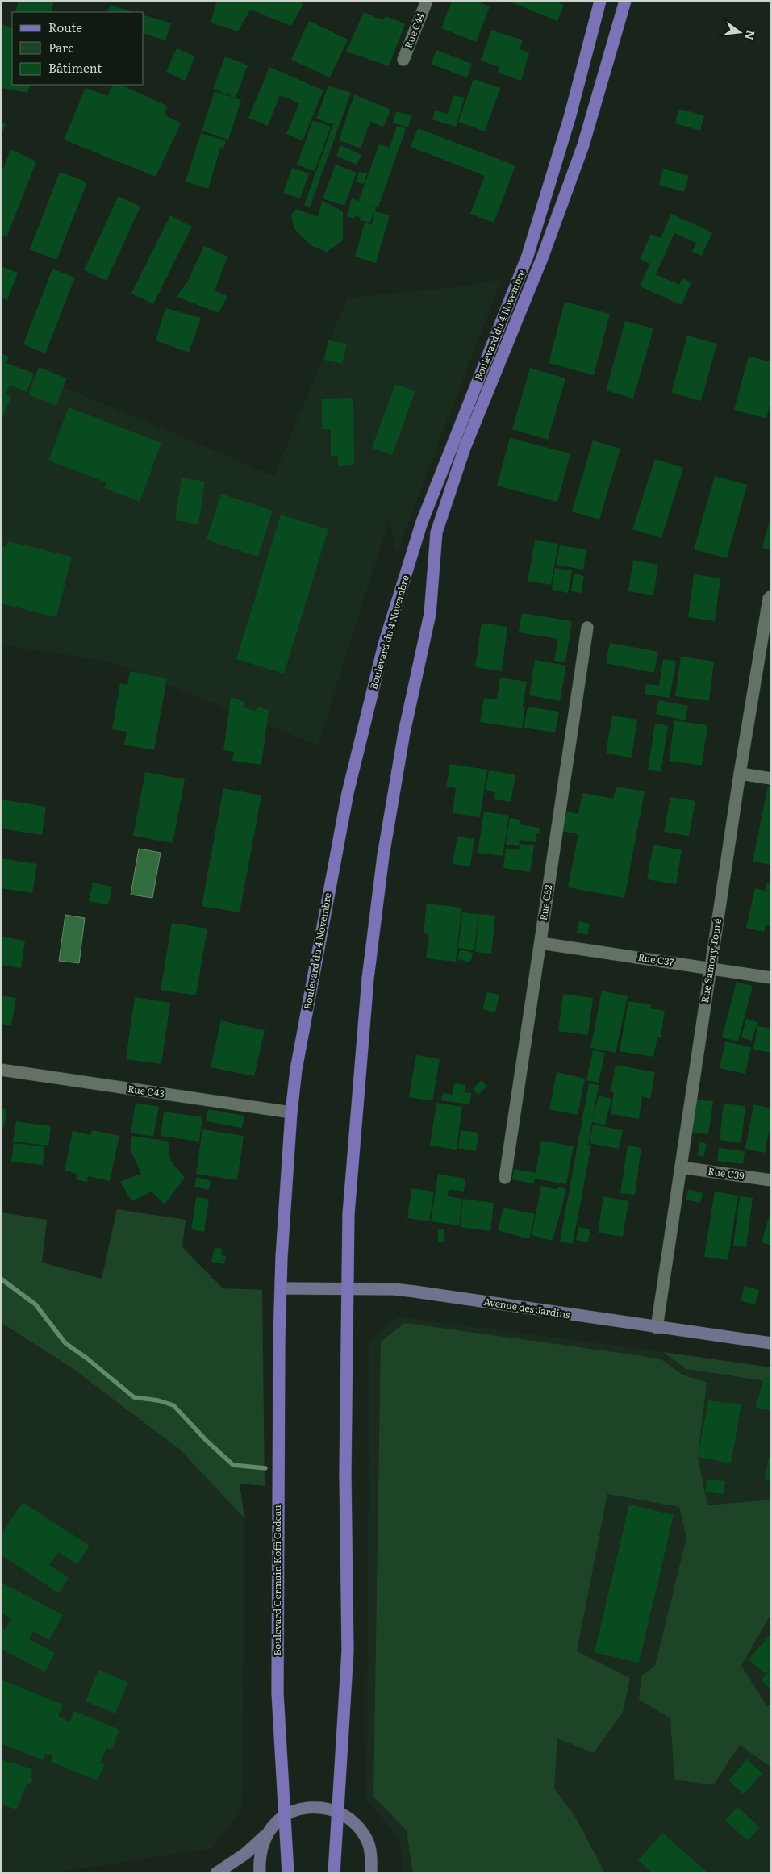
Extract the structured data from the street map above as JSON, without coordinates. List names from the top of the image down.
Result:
{
  "streets": {
    "main road": ["Boulevard du 4 Novembre", "Avenue des Jardins", "Boulevard Germain Koffi Gadeau"],
    "street": [
      "Rue C44",
      "Rue C52",
      "Rue C37",
      "Rue Samory Touré",
      "Rue C43",
      "Rue C39"
    ]
  },
  "crossings": [
    ["Boulevard du 4 Novembre", "Rue C43"],
    ["Boulevard du 4 Novembre", "Avenue des Jardins"],
    ["Boulevard du 4 Novembre", "Boulevard Germain Koffi Gadeau"],
    ["Rue C52", "Rue C37"],
    ["Rue C37", "Rue Samory Touré"],
    ["Rue Samory Touré", "Rue C39"],
    ["Rue Samory Touré", "Avenue des Jardins"],
    ["Avenue des Jardins", "Boulevard Germain Koffi Gadeau"]
  ],
  "legend": ["Route", "Parc", "Bâtiment"],
  "north": "right"
}
